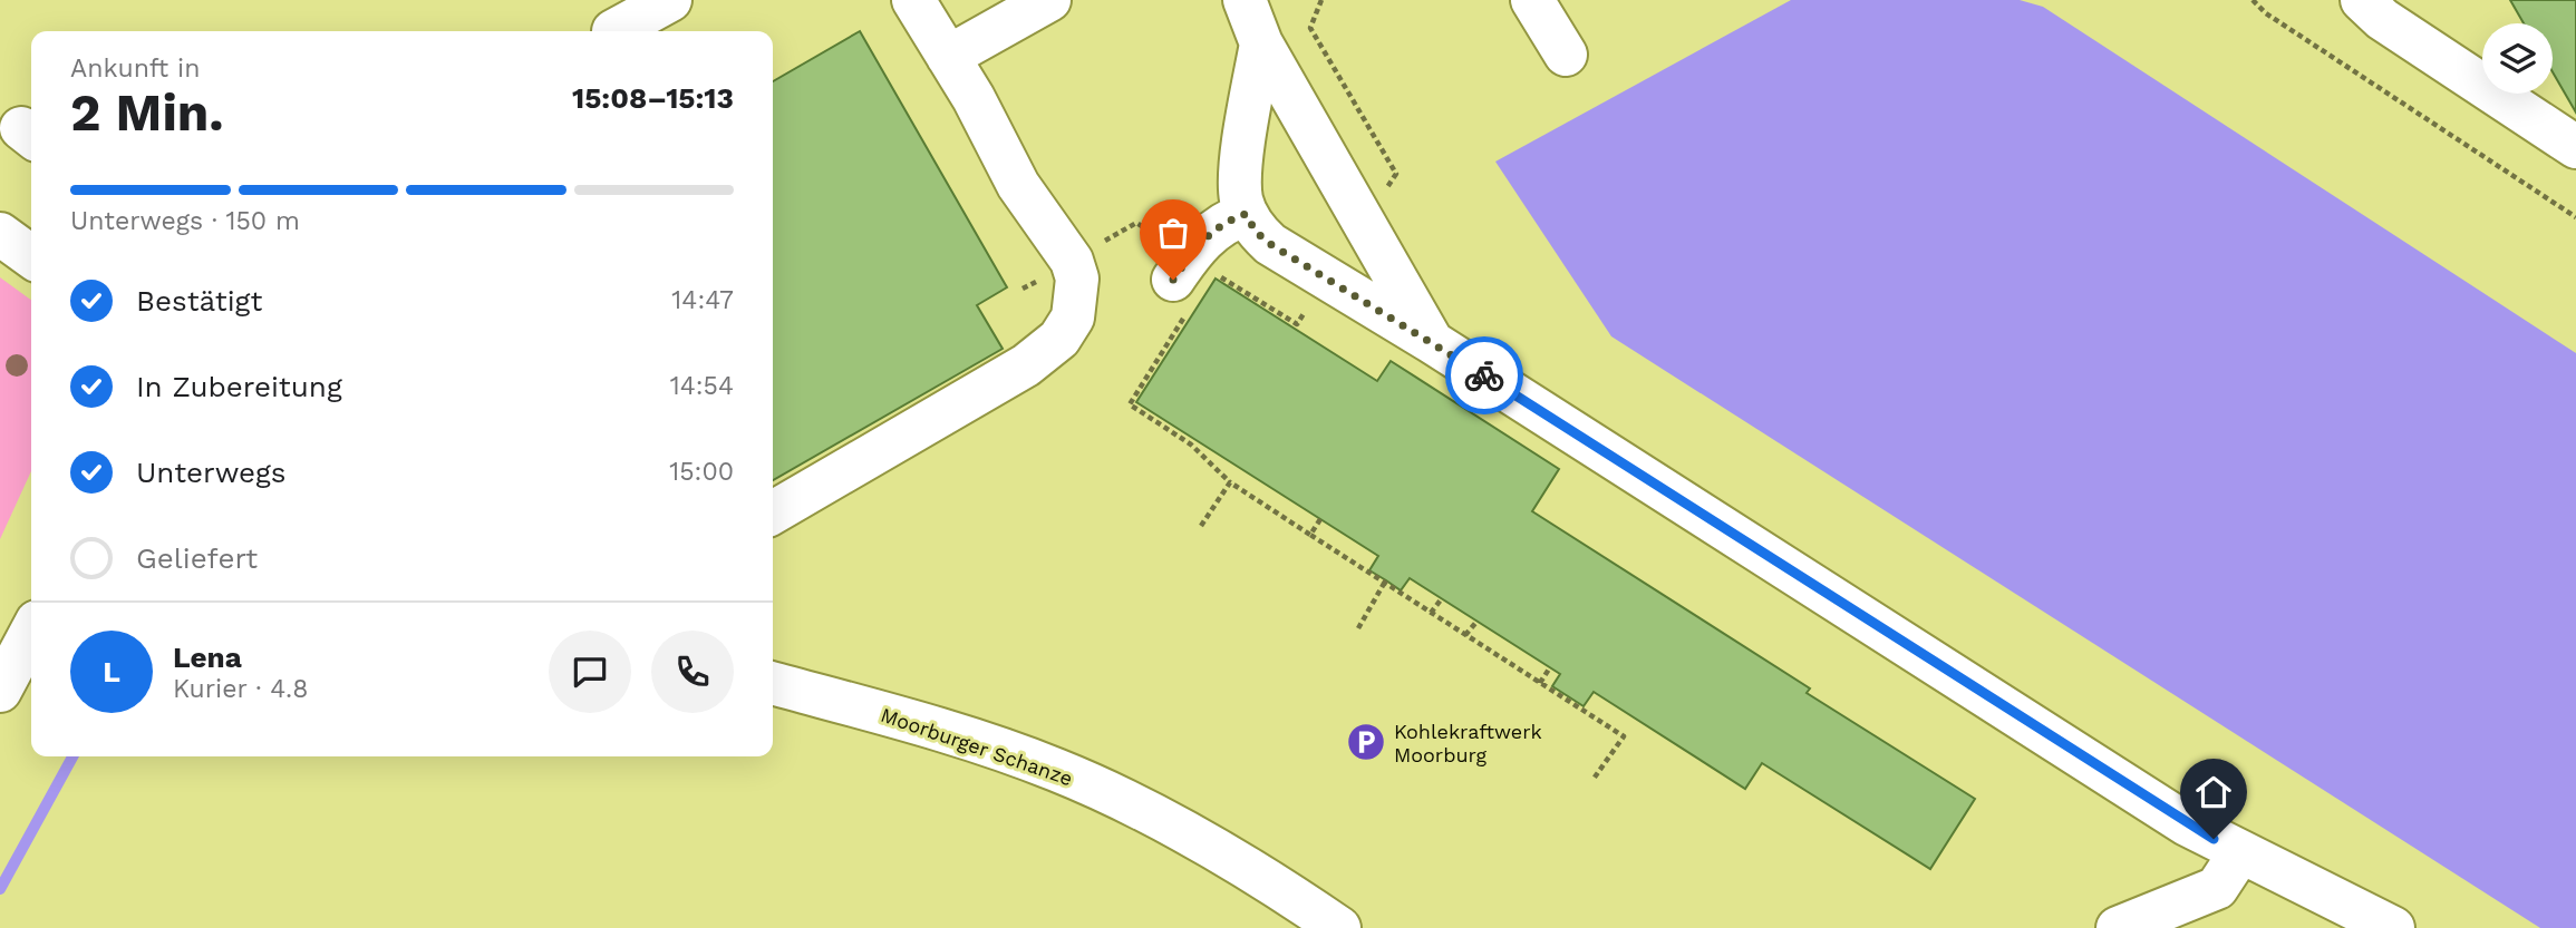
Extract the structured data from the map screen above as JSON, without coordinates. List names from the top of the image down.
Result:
{
  "streets": {
    "street": ["Moorburger Schanze"]
  },
  "places": {
    "parking": ["Kohlekraftwerk Moorburg"]
  },
  "page": {
    "heading": ["2 Min.", "Ankunft in", "15:08–15:13"],
    "panel": ["Lena", "Kurier · 4.8"],
    "bar": "Unterwegs · 150 m",
    "list": [
      ["Bestätigt", "14:47"],
      ["In Zubereitung", "14:54"],
      ["Unterwegs", "15:00"],
      "Geliefert"
    ],
    "round": "L"
  }
}
